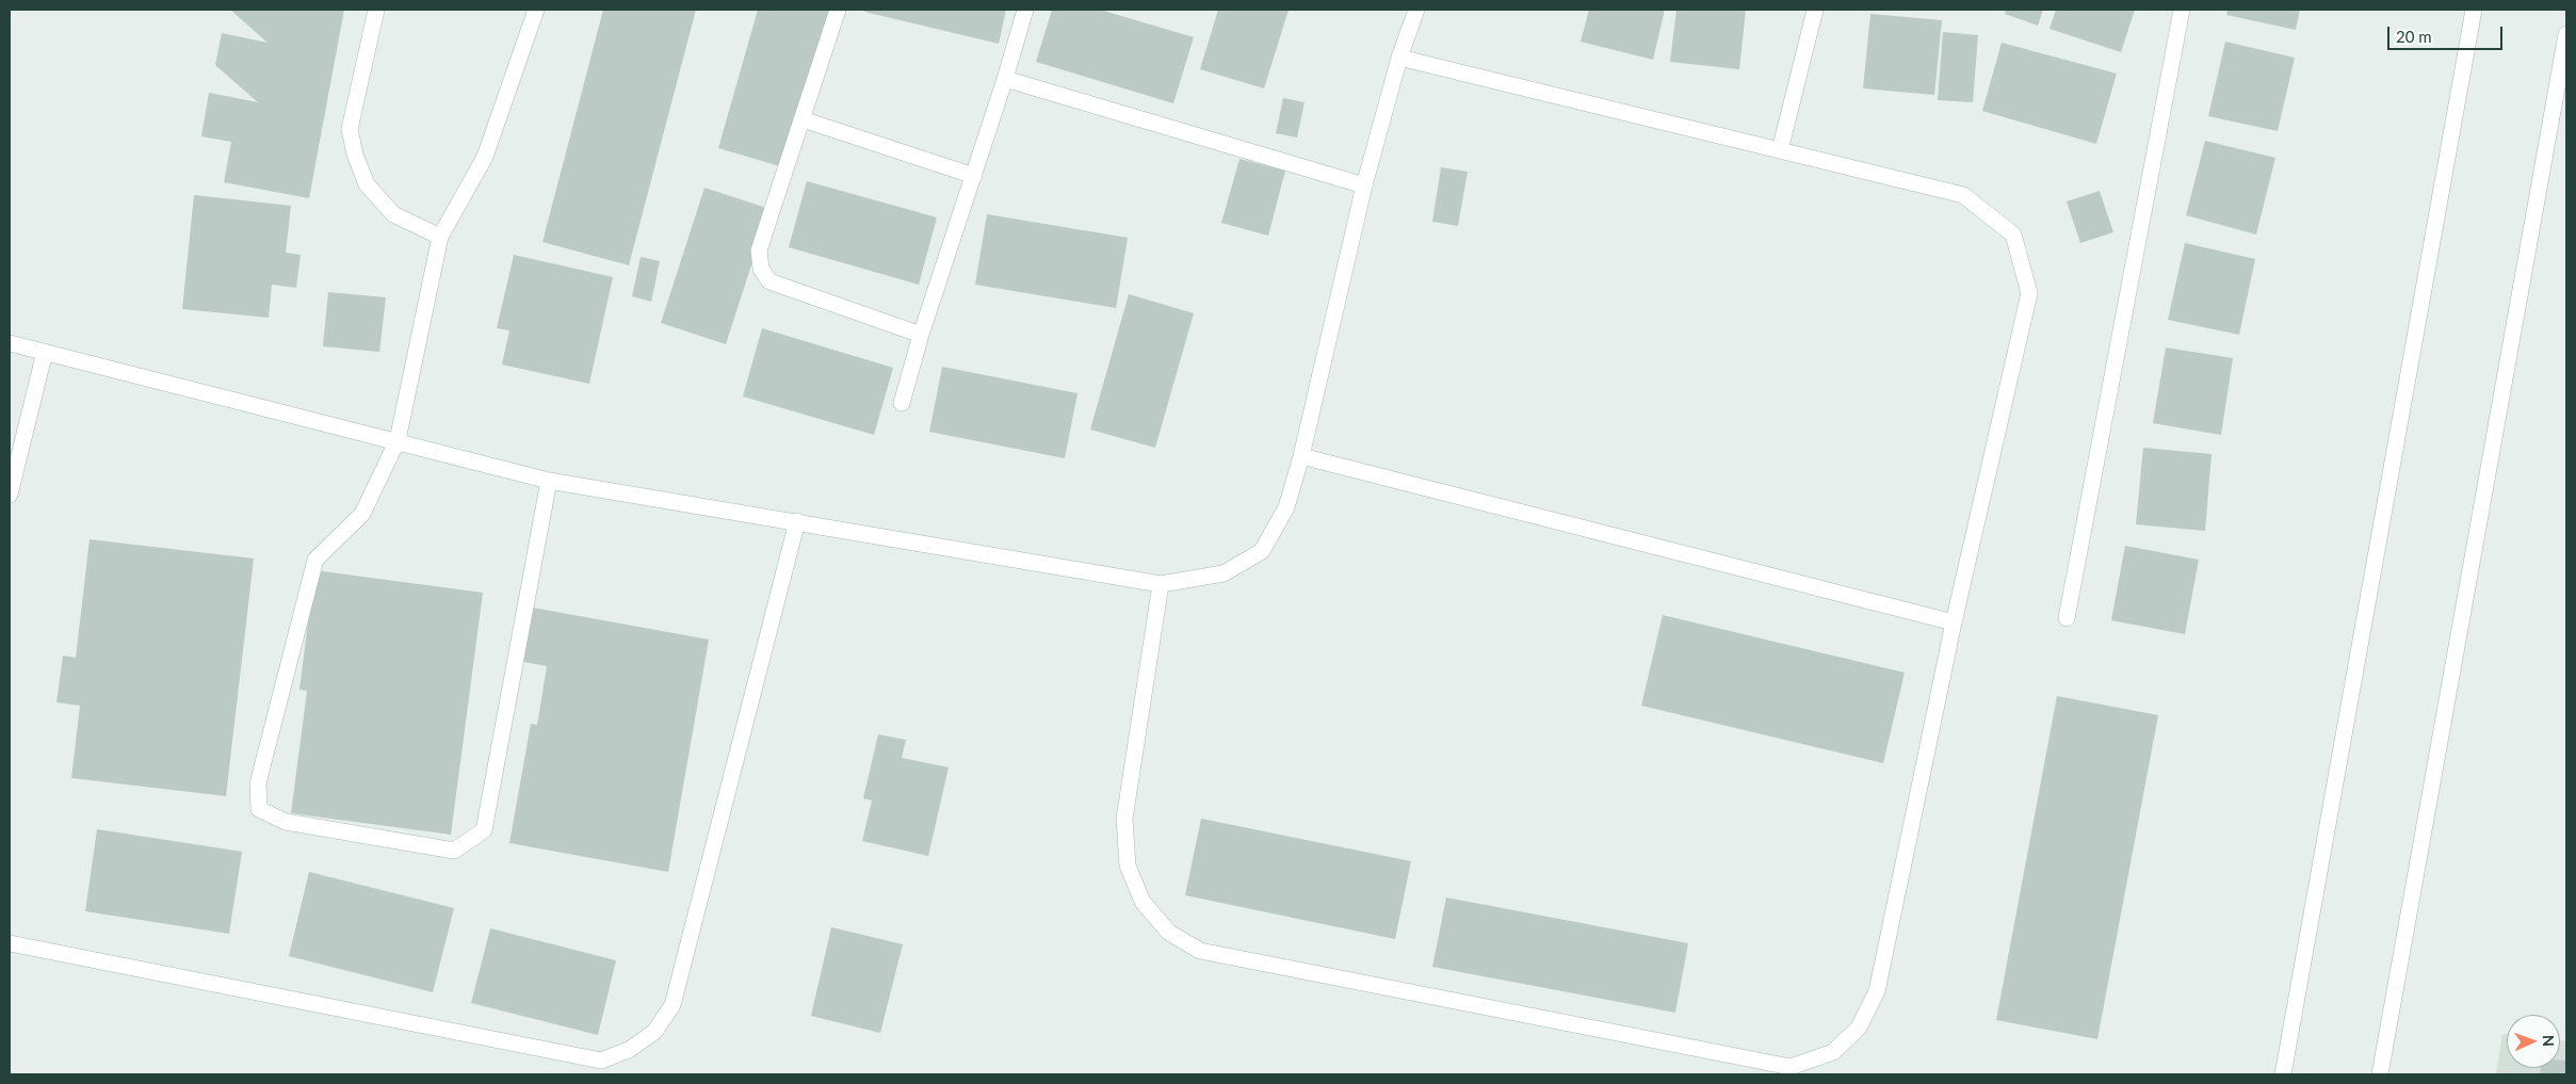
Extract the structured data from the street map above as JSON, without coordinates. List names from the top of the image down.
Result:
{
  "scale_bar": "20 m",
  "north": "right"
}
